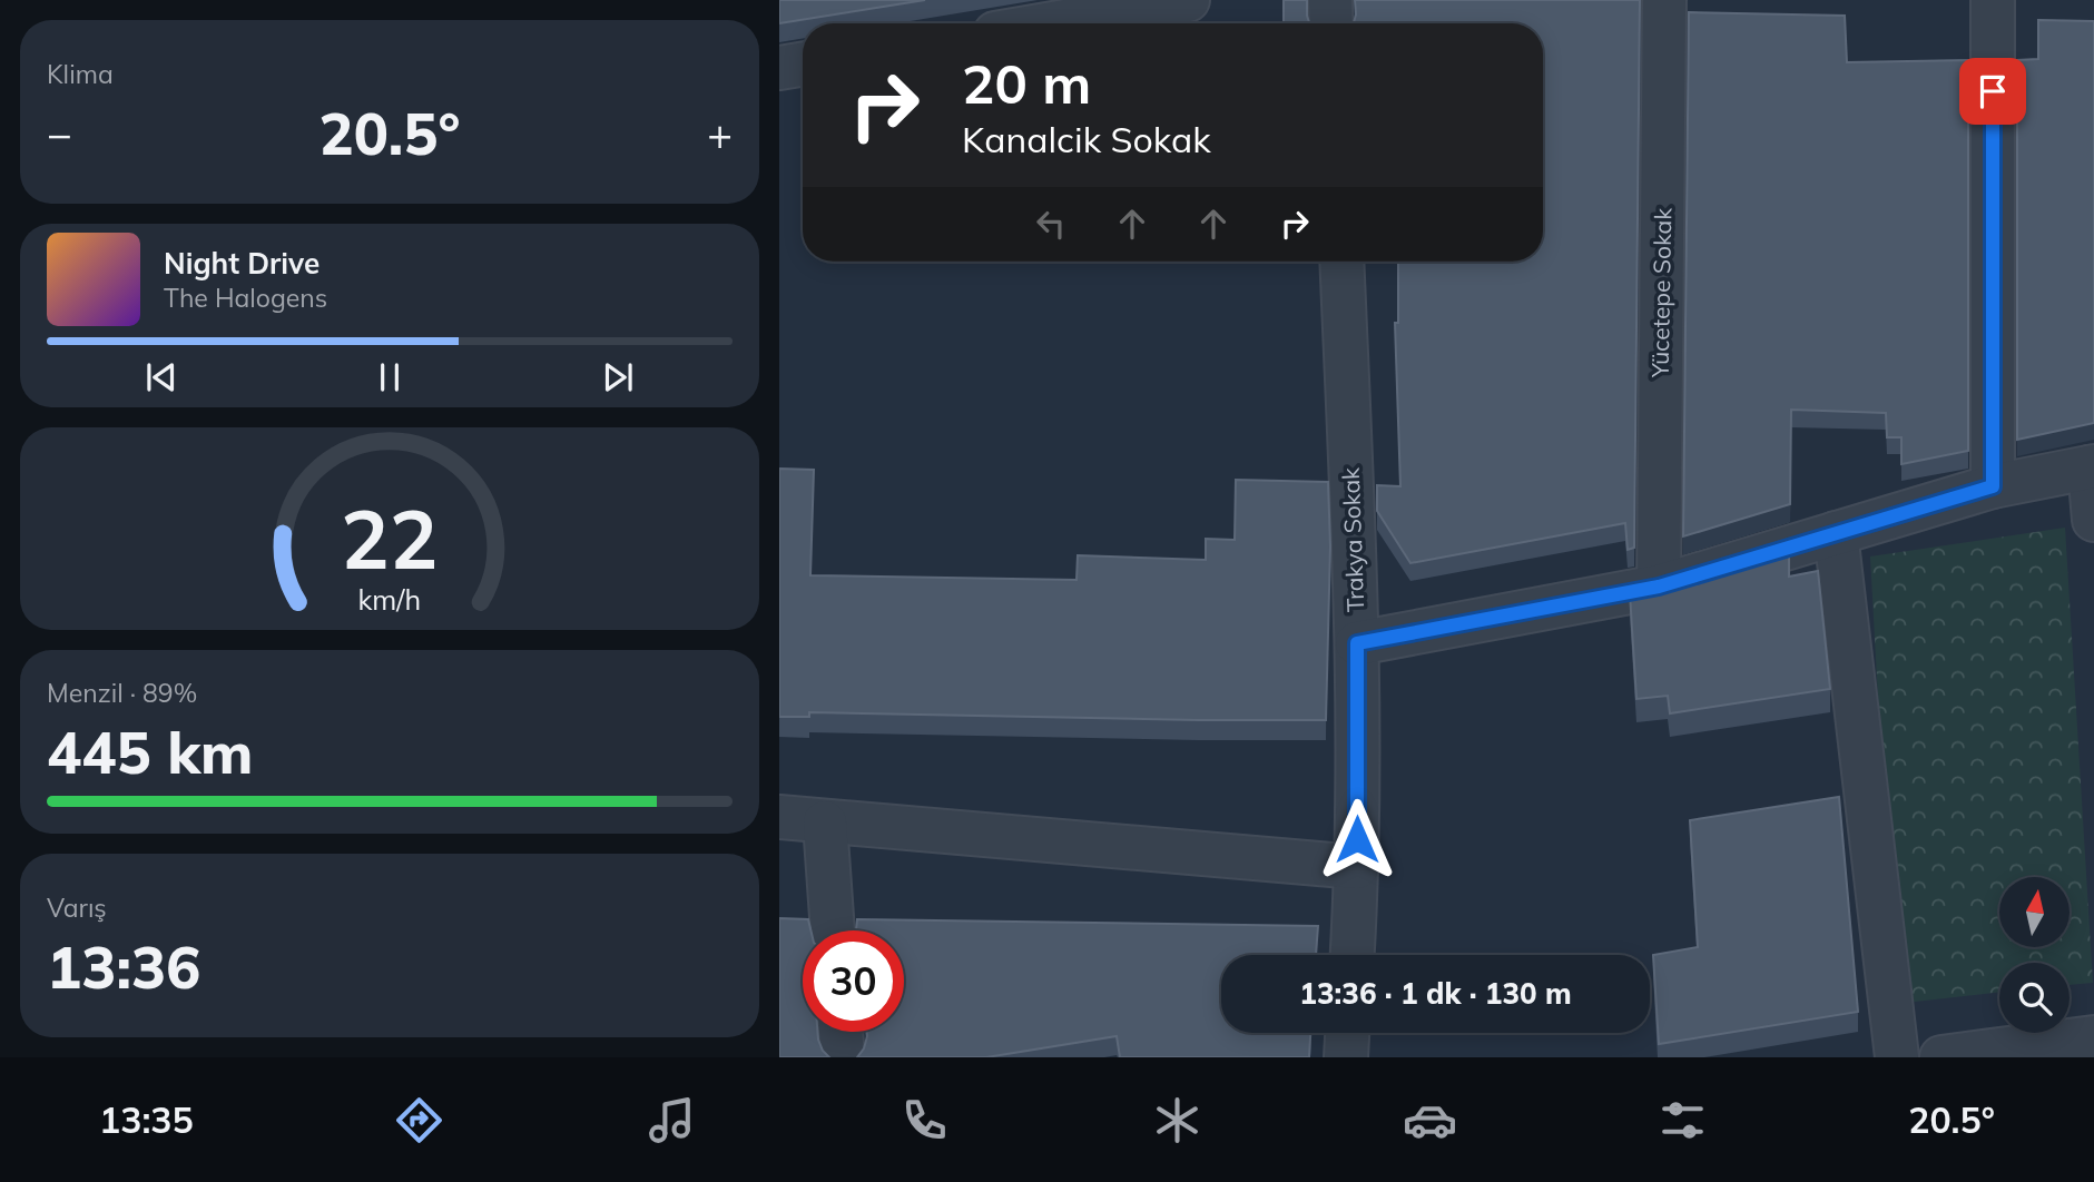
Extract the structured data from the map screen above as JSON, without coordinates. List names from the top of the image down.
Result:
{
  "streets": {
    "street": ["Yücetepe Sokak", "Trakya Sokak"]
  },
  "north": "top",
  "page": {
    "tile": [
      "Klima",
      ["Menzil · 89%", "445 km"],
      ["Varış", "13:36"]
    ],
    "turn": ["20 m", "Kanalcik Sokak"],
    "heat": ["−", "20.5°", "+"],
    "song": ["Night Drive", "The Halogens"],
    "limit": "30",
    "trip": "13:36 · 1 dk · 130 m",
    "tabs": ["13:35", "20.5°"],
    "gauge": ["22", "km/h"]
  }
}
